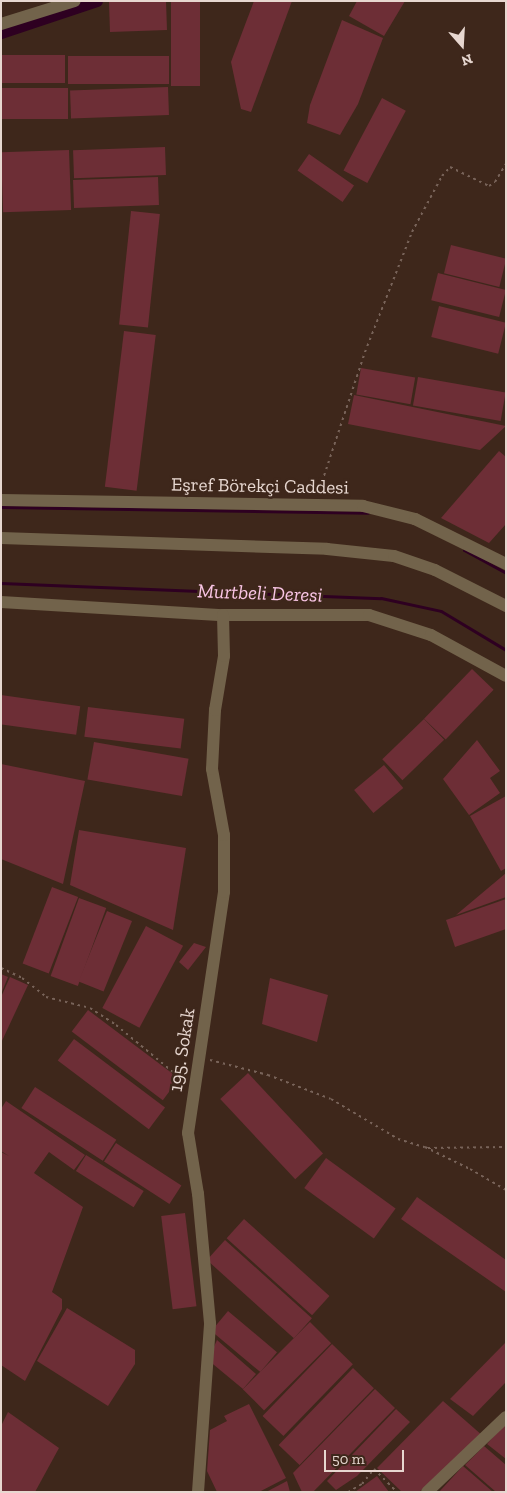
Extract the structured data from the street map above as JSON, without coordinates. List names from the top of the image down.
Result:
{
  "streets": {
    "street": ["Eşref Börekçi Caddesi", "195. Sokak"]
  },
  "water": ["Murtbeli Deresi"],
  "scale_bar": "50 m",
  "north": "bottom"
}
